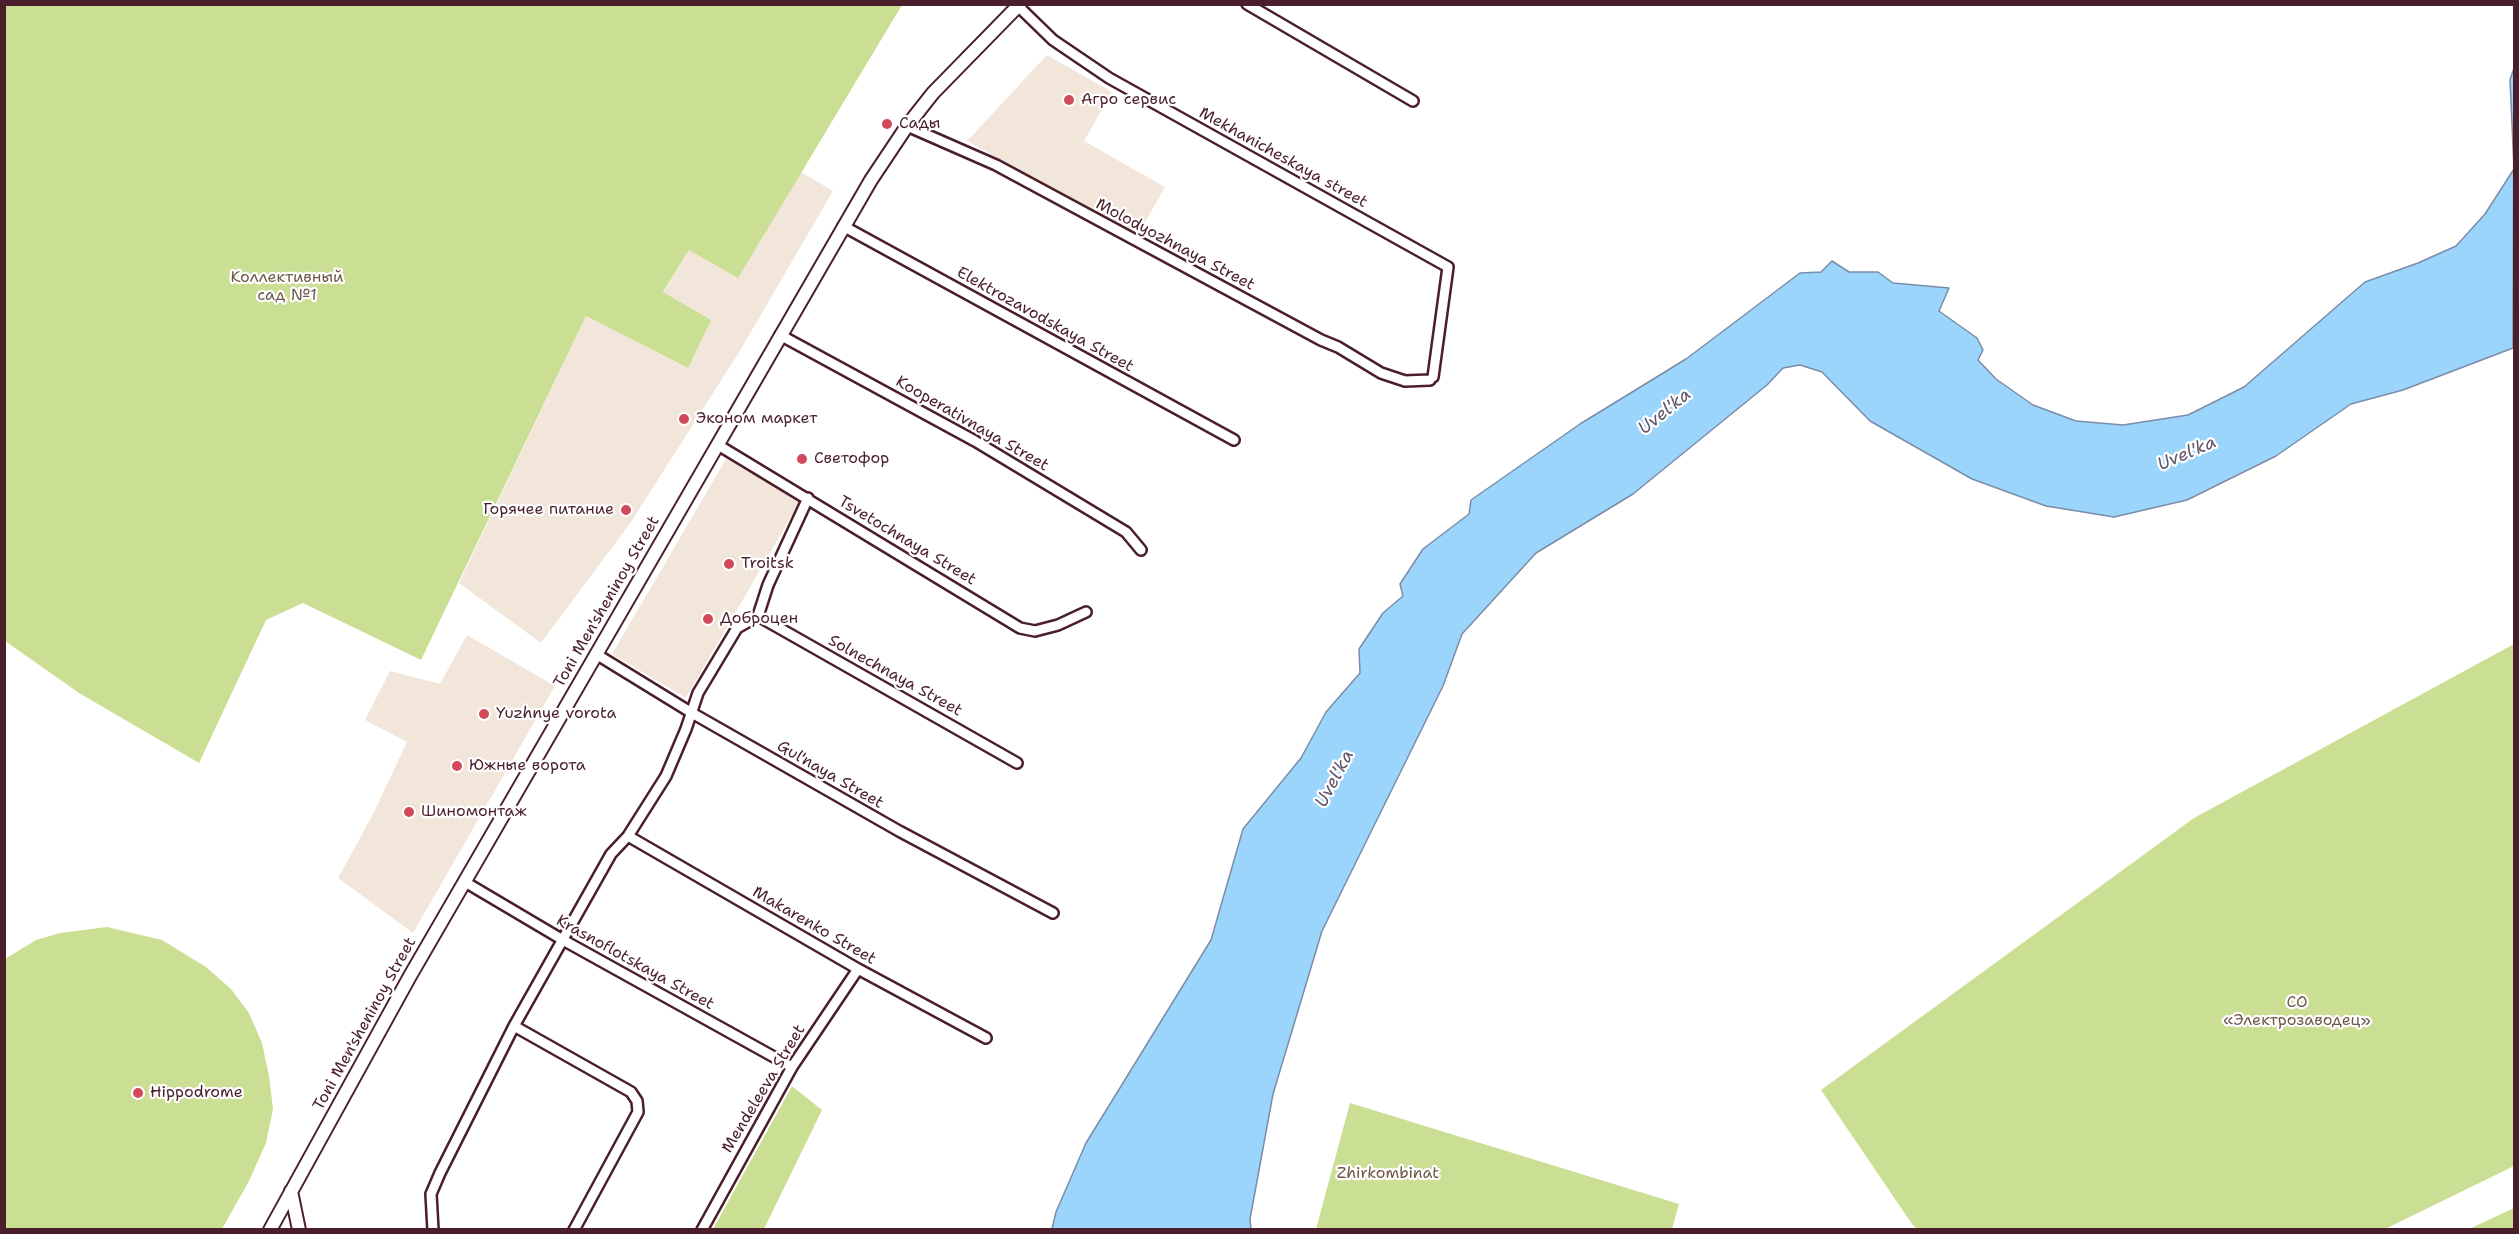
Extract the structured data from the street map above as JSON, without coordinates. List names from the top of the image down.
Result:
{
  "streets": {
    "main road": ["Toni Men'sheninoy Street"],
    "street": [
      "Mekhanicheskaya street",
      "Molodyozhnaya Street",
      "Elektrozavodskaya Street",
      "Kooperativnaya Street",
      "Tsvetochnaya Street",
      "Solnechnaya Street",
      "Gul'naya Street",
      "Makarenko Street",
      "Krasnoflotskaya Street",
      "Mendeleeva Street"
    ]
  },
  "crossings": [
    ["Mekhanicheskaya street", "Molodyozhnaya Street"],
    ["Mekhanicheskaya street", "Toni Men'sheninoy Street"],
    ["Molodyozhnaya Street", "Toni Men'sheninoy Street"],
    ["Elektrozavodskaya Street", "Toni Men'sheninoy Street"],
    ["Kooperativnaya Street", "Toni Men'sheninoy Street"],
    ["Tsvetochnaya Street", "Toni Men'sheninoy Street"],
    ["Toni Men'sheninoy Street", "Gul'naya Street"],
    ["Toni Men'sheninoy Street", "Krasnoflotskaya Street"],
    ["Makarenko Street", "Mendeleeva Street"],
    ["Krasnoflotskaya Street", "Mendeleeva Street"]
  ],
  "water": ["Uvel'ka"],
  "parks": ["Коллективный сад №1", "СО «Электрозаводец»", "Zhirkombinat"],
  "places": [
    "Агро сервис",
    "Сады",
    "Эконом маркет",
    "Светофор",
    "Горячее питание",
    "Troitsk",
    "Доброцен",
    "Yuzhnye vorota",
    "Южные ворота",
    "Шиномонтаж",
    "Hippodrome"
  ]
}
